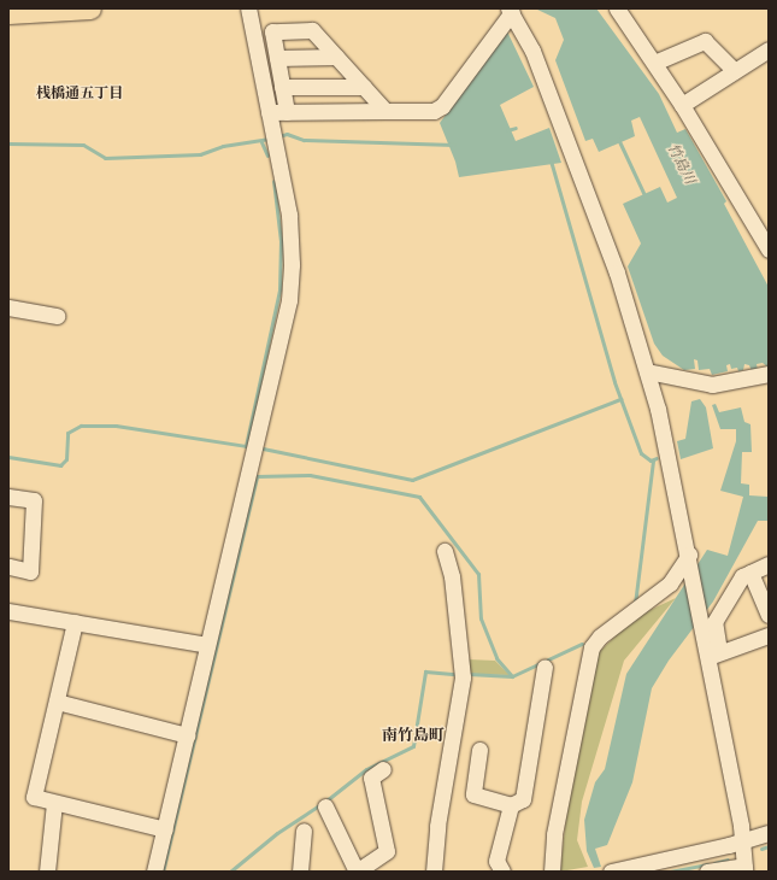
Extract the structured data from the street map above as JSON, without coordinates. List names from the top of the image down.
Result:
{
  "districts": ["桟橋通五丁目", "南竹島町"],
  "water": ["竹島川"]
}
